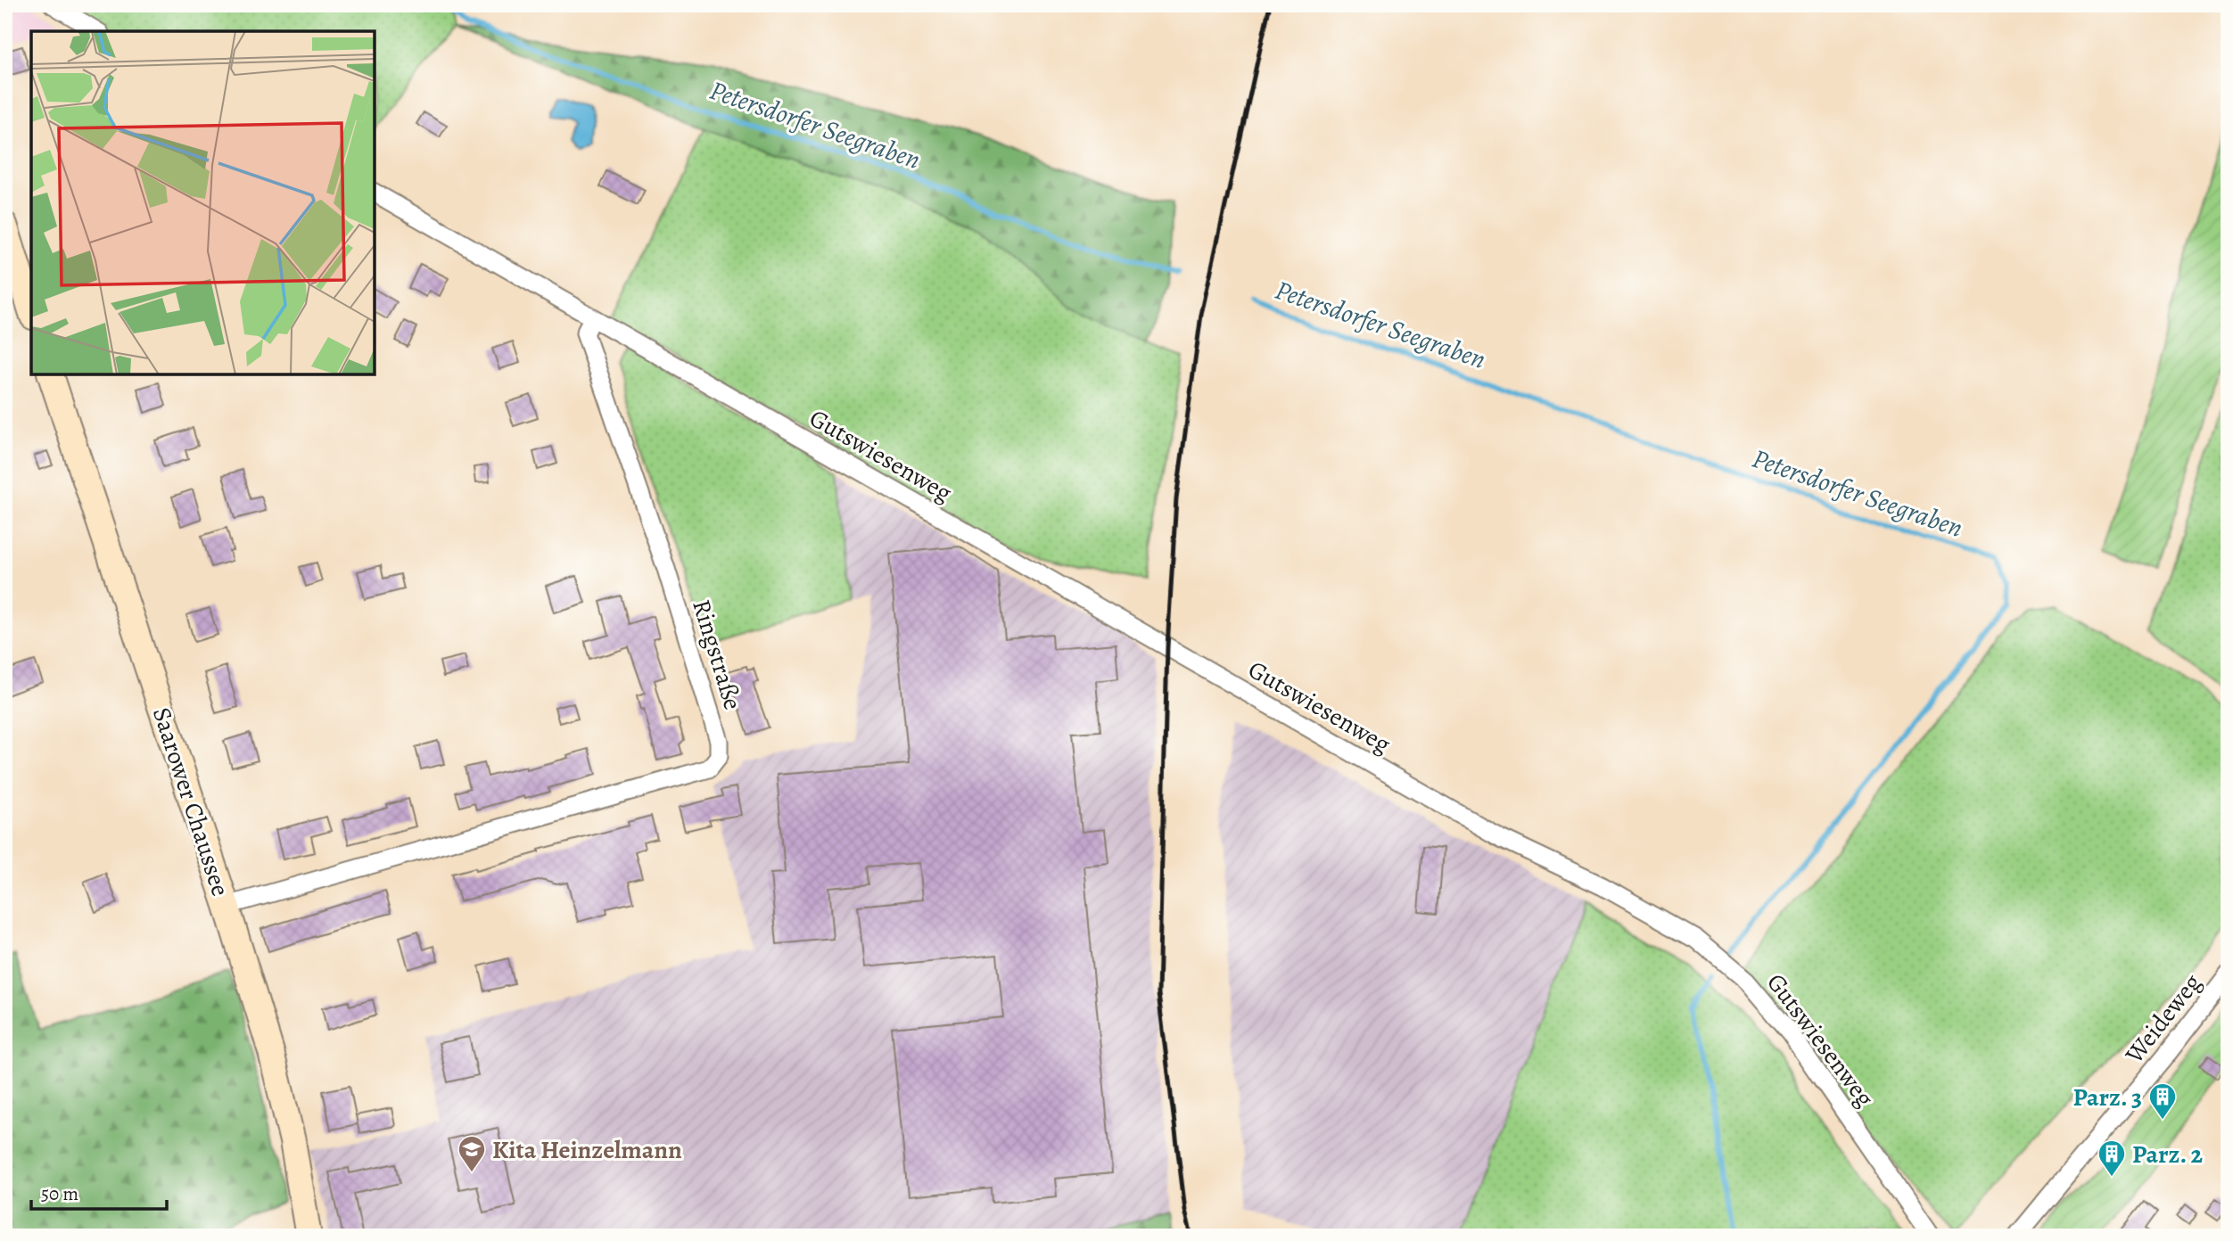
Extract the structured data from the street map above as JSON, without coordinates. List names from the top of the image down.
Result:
{
  "streets": {
    "main road": ["Saarower Chaussee"],
    "street": ["Gutswiesenweg", "Ringstraße", "Weideweg"]
  },
  "crossings": [
    ["Gutswiesenweg", "Ringstraße"],
    ["Ringstraße", "Saarower Chaussee"]
  ],
  "water": ["Petersdorfer Seegraben"],
  "places": {
    "building": ["Parz. 3", "Parz. 2"],
    "school or university": ["Kita Heinzelmann"]
  },
  "scale_bar": "50 m"
}
